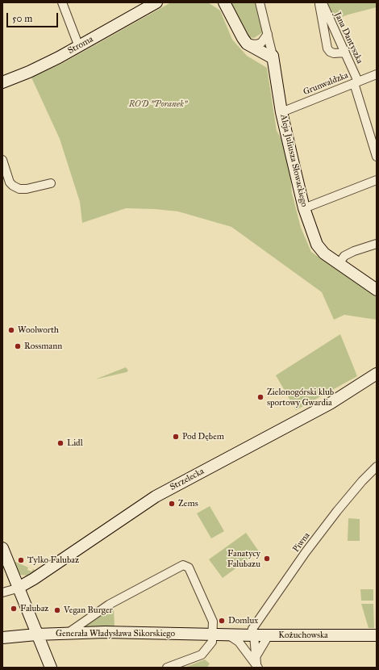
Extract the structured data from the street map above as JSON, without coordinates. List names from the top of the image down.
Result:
{
  "streets": {
    "street": [
      "Jana Dantyszka",
      "Stroma",
      "Grunwaldzka",
      "Aleja Juliusza Słowackiego",
      "Strzelecka",
      "Piwna",
      "Generała Władysława Sikorskiego",
      "Kożuchowska"
    ]
  },
  "crossings": [
    ["Jana Dantyszka", "Grunwaldzka"],
    ["Grunwaldzka", "Aleja Juliusza Słowackiego"],
    ["Piwna", "Kożuchowska"],
    ["Generała Władysława Sikorskiego", "Kożuchowska"]
  ],
  "parks": ["ROD \"Poranek\""],
  "places": [
    "Woolworth",
    "Rossmann",
    "Zielonogórski klub sportowy Gwardia",
    "Pod Dębem",
    "Lidl",
    "Zems",
    "Fanatycy Falubazu",
    "Tylko Falubaz",
    "Falubaz",
    "Vegan Burger",
    "Domlux"
  ],
  "scale_bar": "50 m"
}
